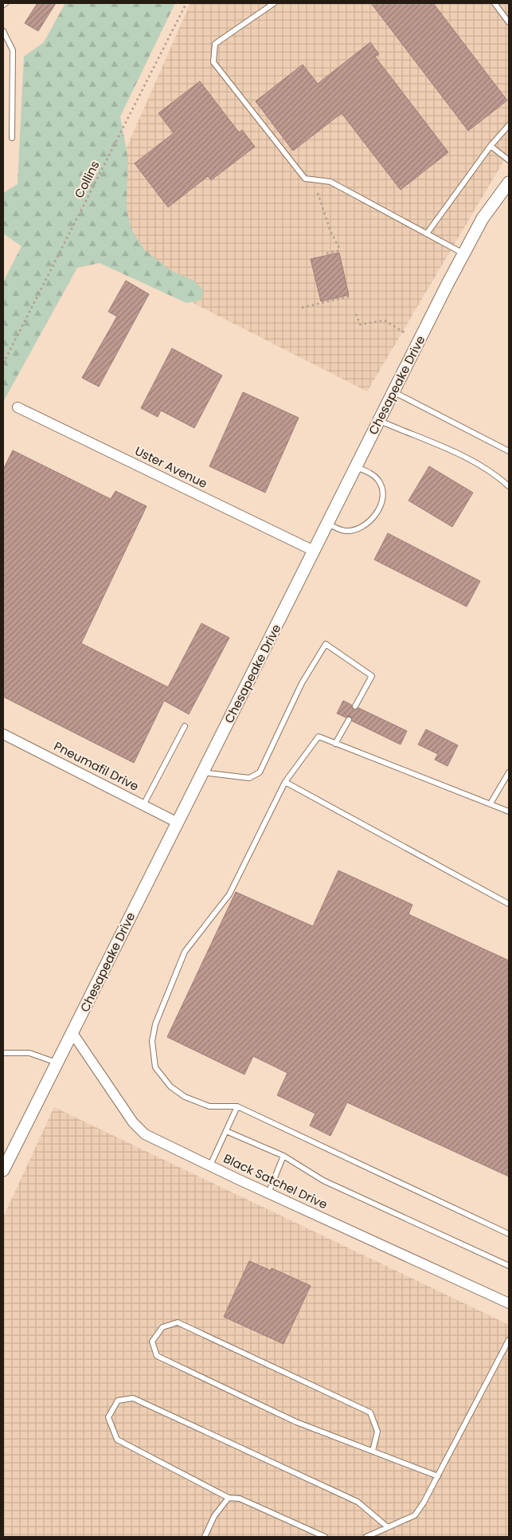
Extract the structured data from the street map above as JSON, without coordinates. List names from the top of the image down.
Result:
{
  "streets": {
    "street": [
      "Chesapeake Drive",
      "Uster Avenue",
      "Pneumafil Drive",
      "Black Satchel Drive"
    ],
    "path": ["Collins"]
  },
  "crossings": [
    ["Chesapeake Drive", "Uster Avenue"],
    ["Chesapeake Drive", "Pneumafil Drive"],
    ["Chesapeake Drive", "Black Satchel Drive"]
  ]
}
